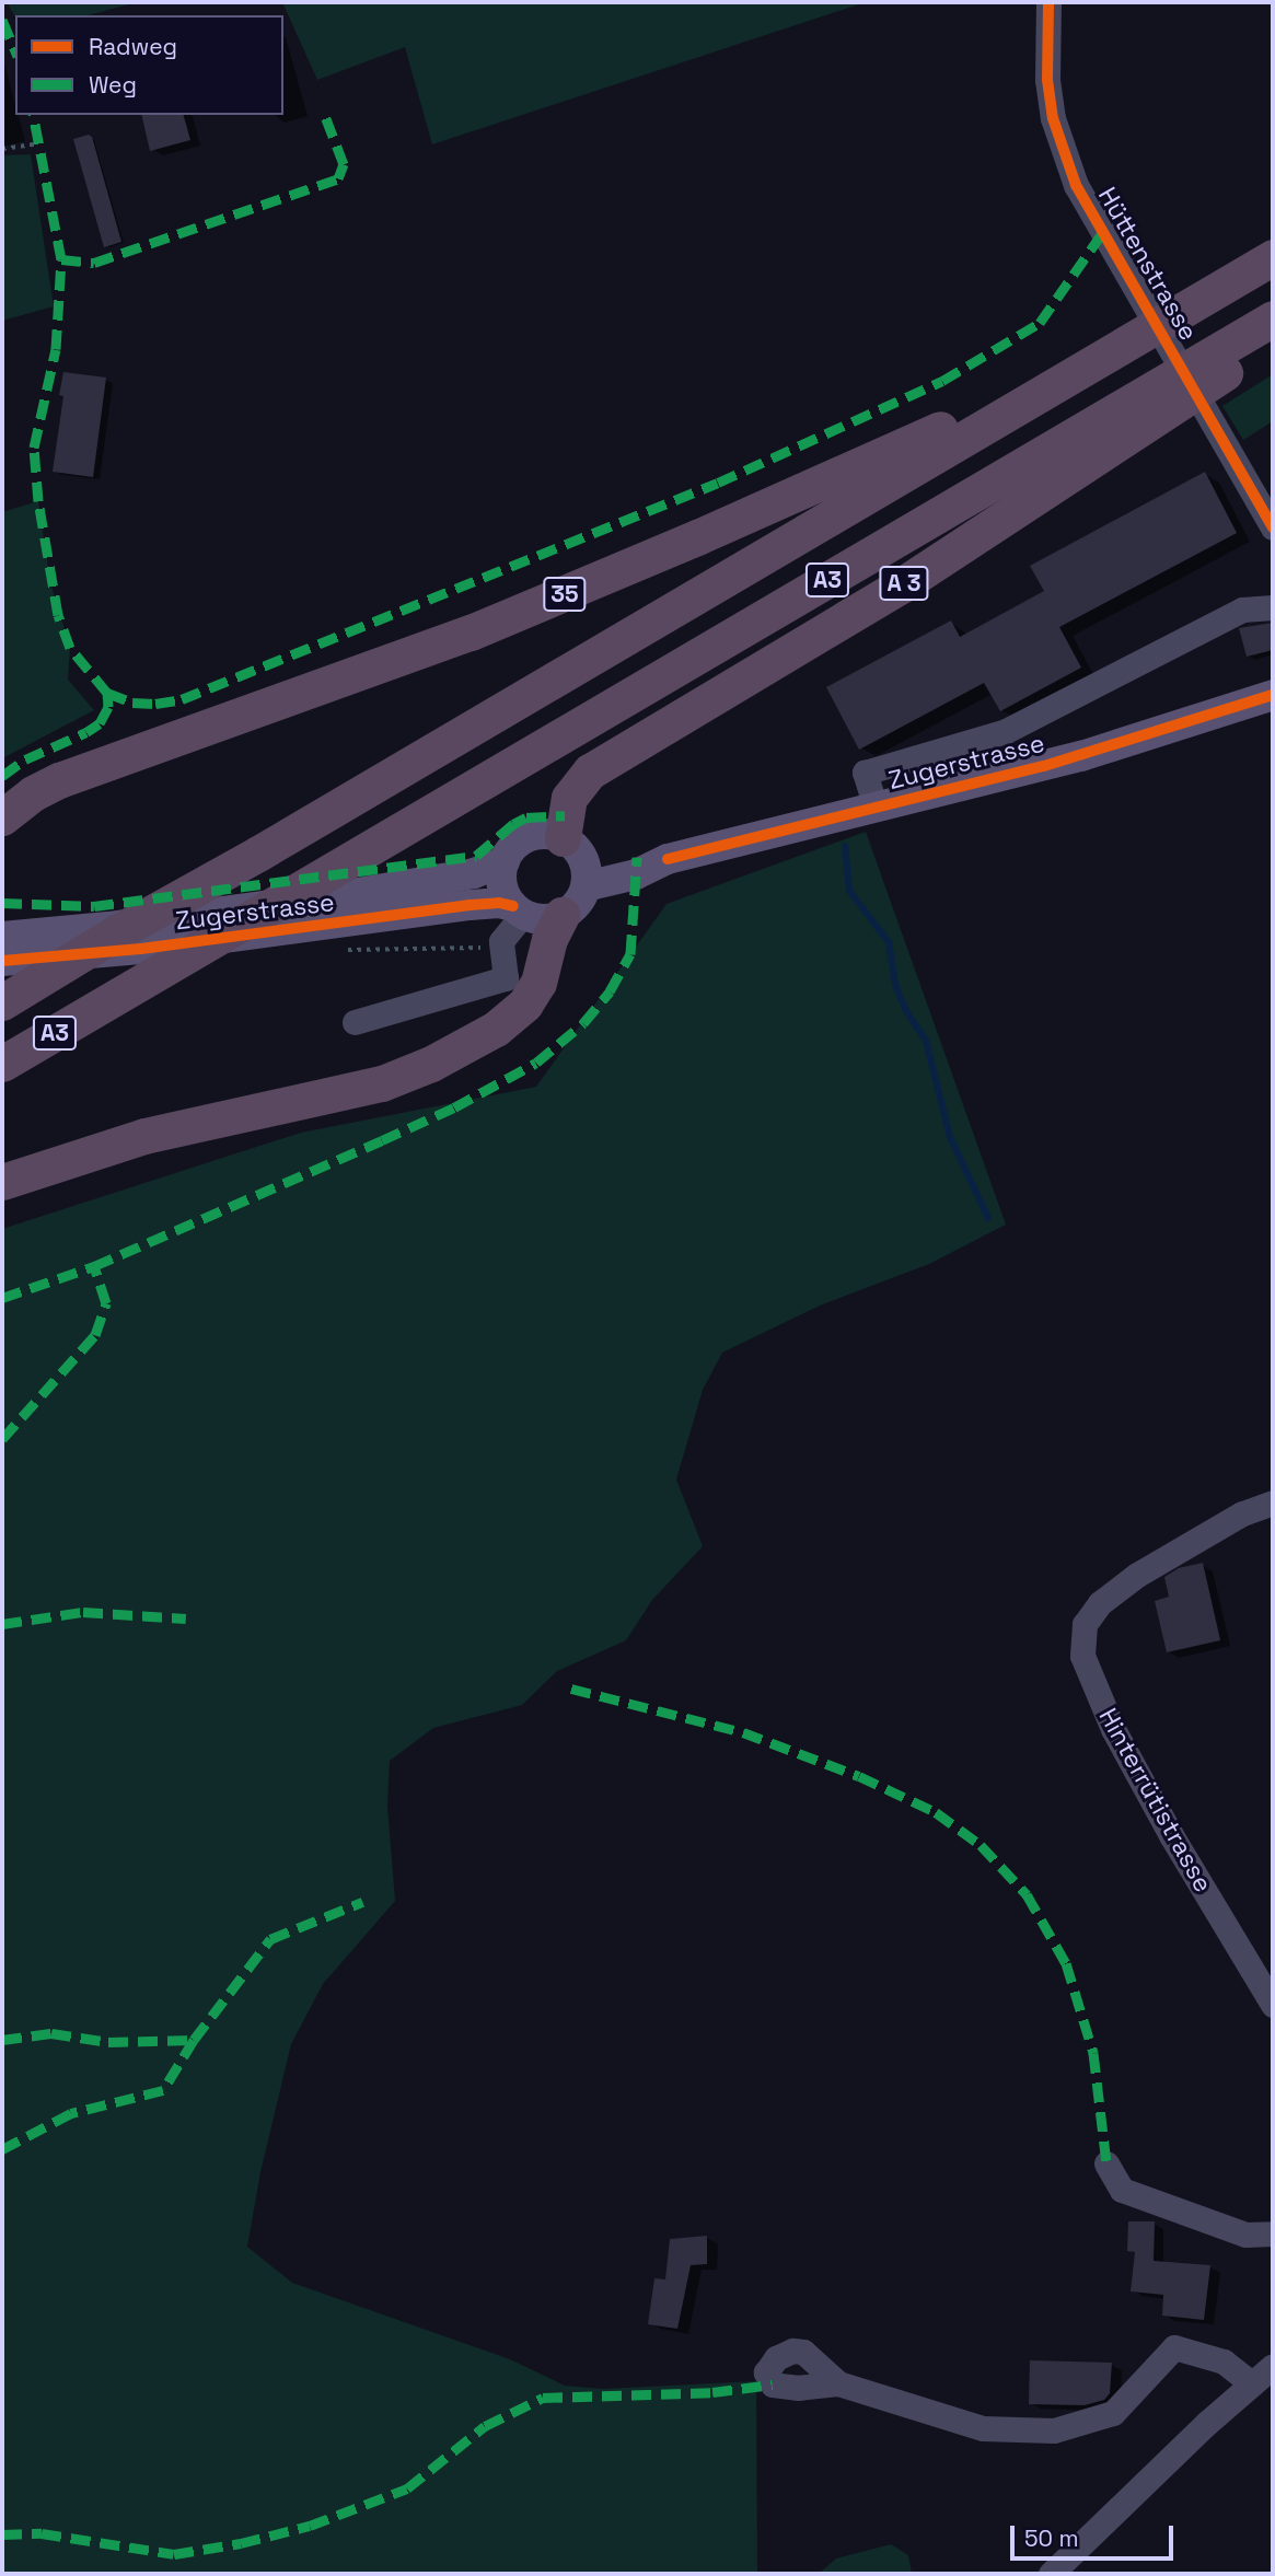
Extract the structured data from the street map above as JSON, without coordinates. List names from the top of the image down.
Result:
{
  "streets": {
    "highway": ["A3", "A 3", "35"],
    "main road": ["Zugerstrasse"],
    "street": ["Hüttenstrasse", "Hinterrütistrasse"]
  },
  "crossings": [
    ["A3", "35"],
    ["A 3", "Zugerstrasse"]
  ],
  "legend": ["Radweg", "Weg"],
  "scale_bar": "50 m"
}
